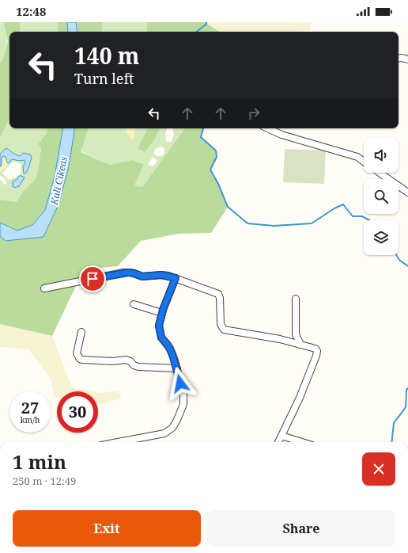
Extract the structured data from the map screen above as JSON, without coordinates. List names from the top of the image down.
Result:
{
  "water": ["Kali Cikeas"],
  "page": {
    "status": "12:48",
    "turn": ["140 m", "Turn left"],
    "speed": "27 km/h",
    "limit": "30",
    "heading": ["1 min", "250 m · 12:49"],
    "buttons": ["Exit", "Share"]
  }
}
